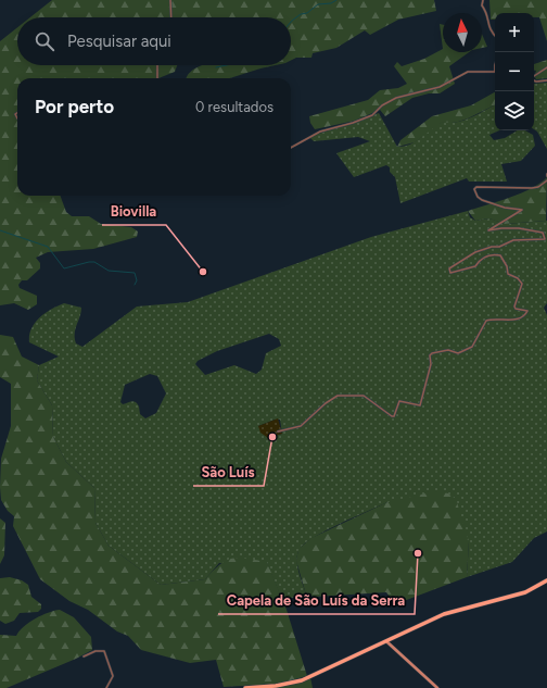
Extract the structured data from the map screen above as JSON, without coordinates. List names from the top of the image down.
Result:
{
  "places": ["Biovilla", "São Luís", "Capela de São Luís da Serra"],
  "north": "top",
  "page": {
    "map_buttons": ["+", "−"],
    "search": "Pesquisar aqui",
    "heading": ["Por perto", "0 resultados"]
  }
}
